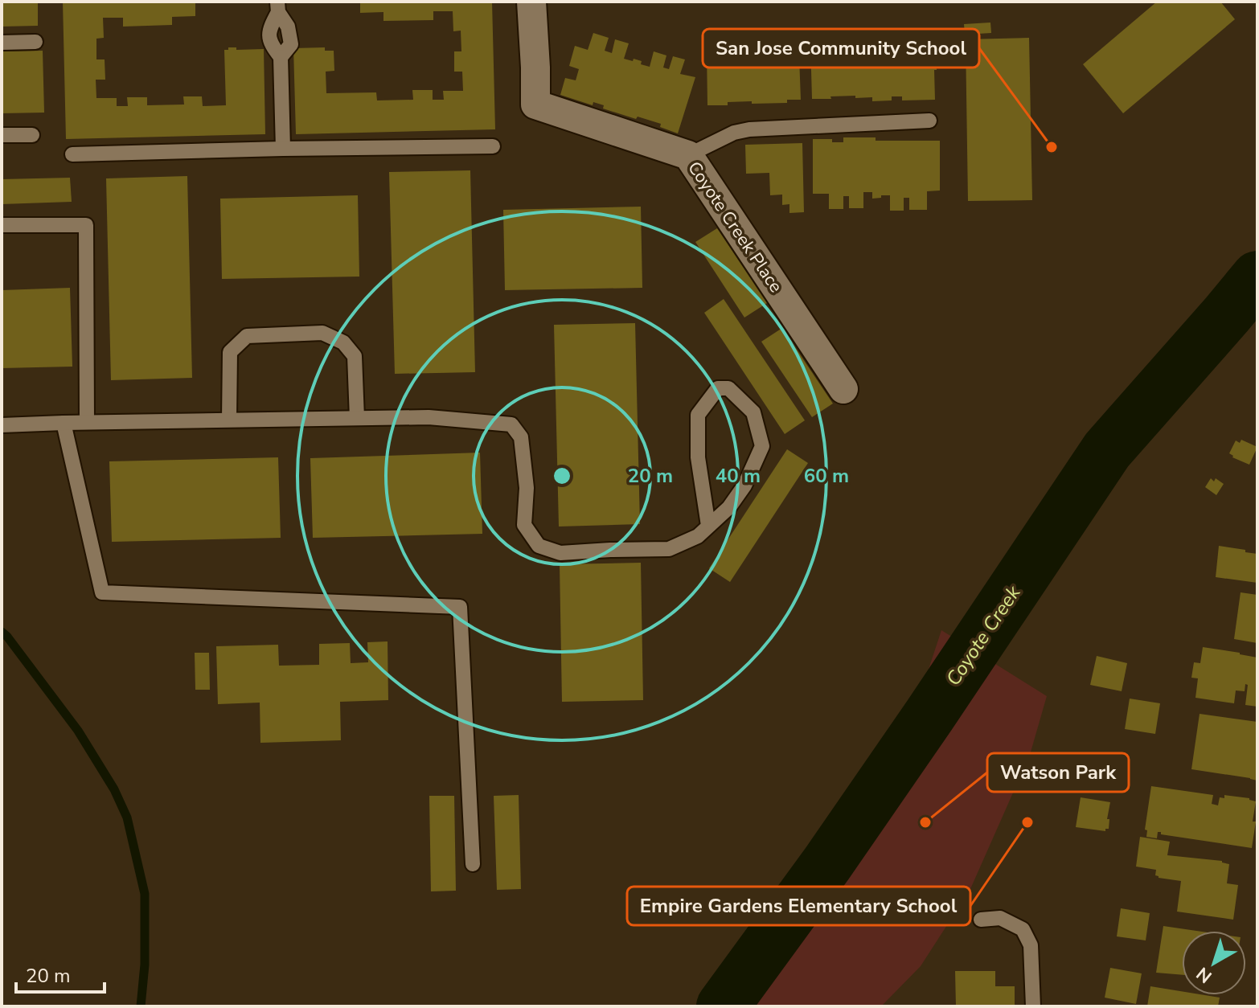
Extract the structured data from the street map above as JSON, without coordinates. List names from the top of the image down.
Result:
{
  "streets": {
    "street": ["Coyote Creek Place"]
  },
  "water": ["Coyote Creek"],
  "places": ["San Jose Community School", "Watson Park", "Empire Gardens Elementary School"],
  "scale_bar": "20 m",
  "north": "bottom left",
  "rings": ["20 m", "40 m", "60 m"]
}
